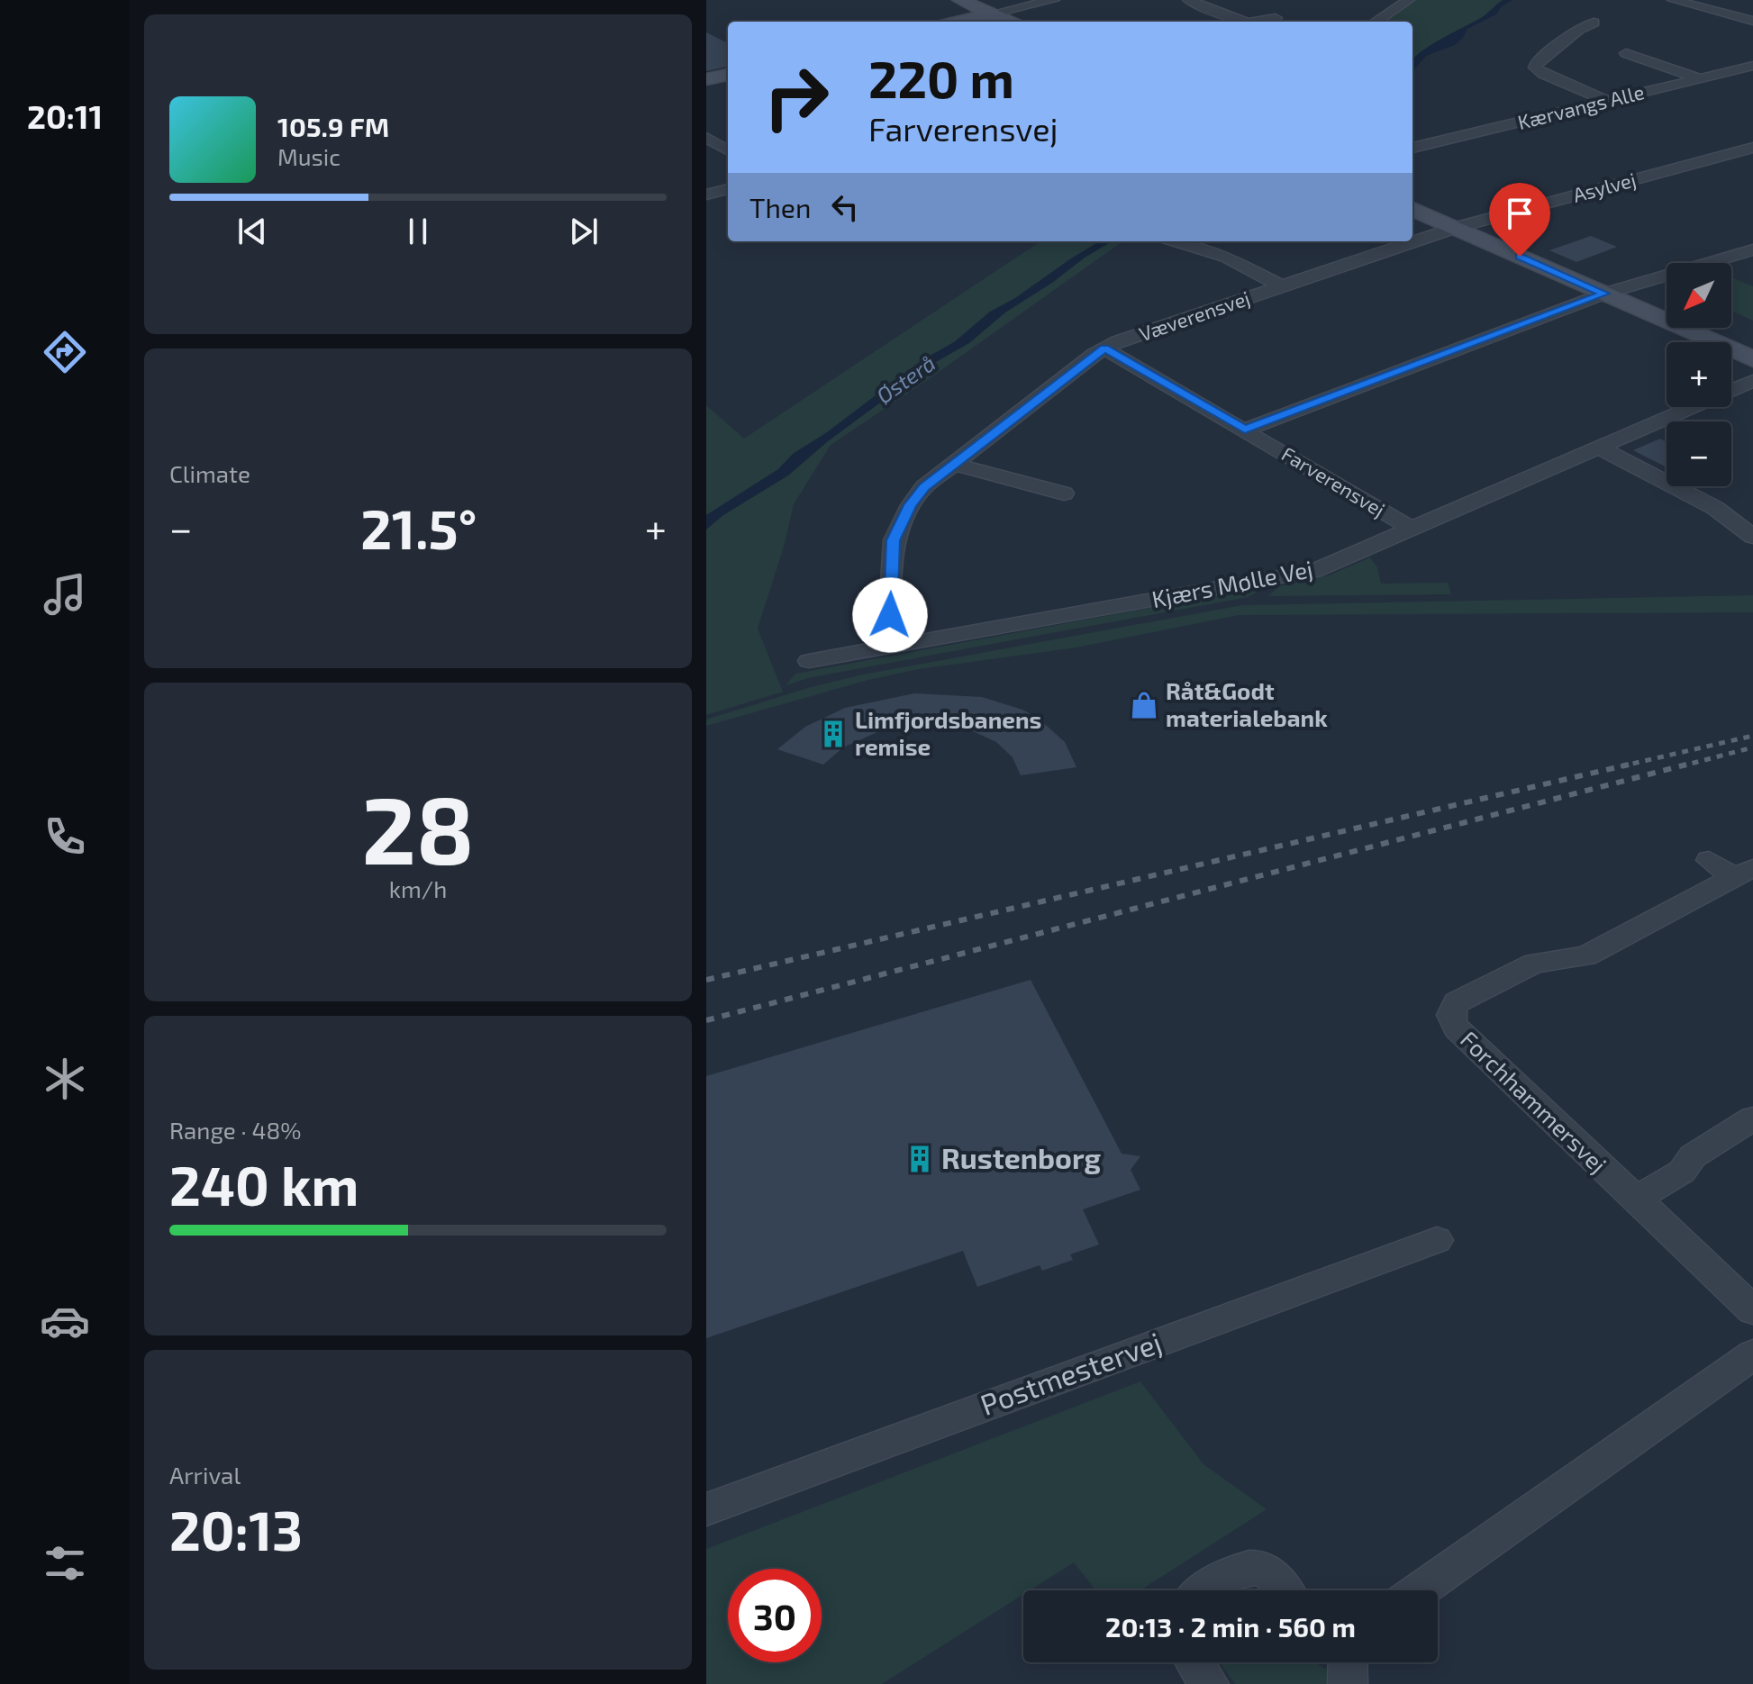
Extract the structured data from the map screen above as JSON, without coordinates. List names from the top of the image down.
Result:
{
  "streets": {
    "street": [
      "Kærvangs Alle",
      "Asylvej",
      "Væverensvej",
      "Farverensvej",
      "Kjærs Mølle Vej",
      "Forchhammersvej",
      "Postmestervej"
    ]
  },
  "crossings": [
    ["Asylvej", "Væverensvej"],
    ["Væverensvej", "Farverensvej"],
    ["Væverensvej", "Kjærs Mølle Vej"],
    ["Farverensvej", "Kjærs Mølle Vej"]
  ],
  "water": ["Østerå"],
  "places": {
    "shop": ["Råt&Godt materialebank"],
    "building": ["Limfjordsbanens remise", "Rustenborg"]
  },
  "north": "bottom left",
  "page": {
    "tabs": "20:11",
    "turn": ["220 m", "Farverensvej"],
    "song": ["105.9 FM", "Music"],
    "then": "Then",
    "map_buttons": ["+", "−"],
    "tile": [
      "Climate",
      ["28", "km/h"],
      ["Range · 48%", "240 km"],
      ["Arrival", "20:13"]
    ],
    "heat": ["−", "21.5°", "+"],
    "limit": "30",
    "trip": "20:13 · 2 min · 560 m"
  }
}
